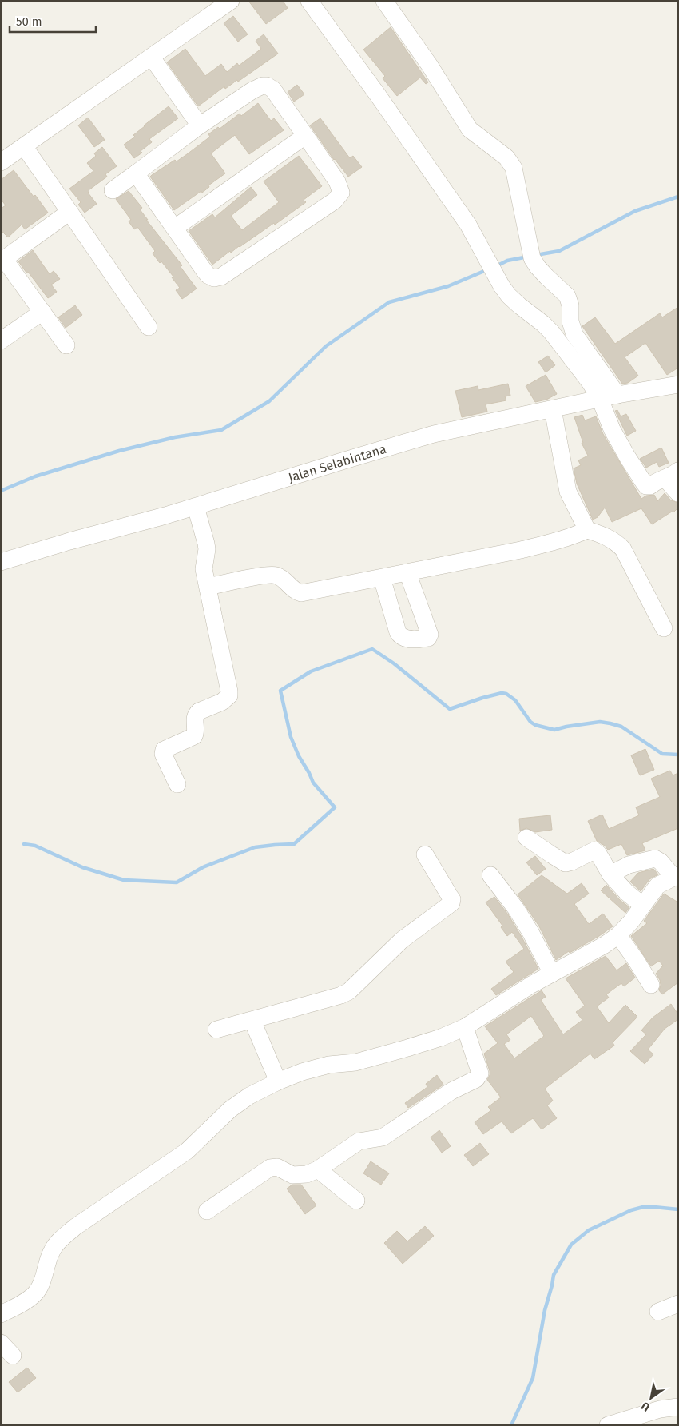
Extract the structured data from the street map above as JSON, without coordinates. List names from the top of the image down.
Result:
{
  "streets": {
    "street": ["Jalan Selabintana"]
  },
  "scale_bar": "50 m",
  "north": "bottom left"
}
